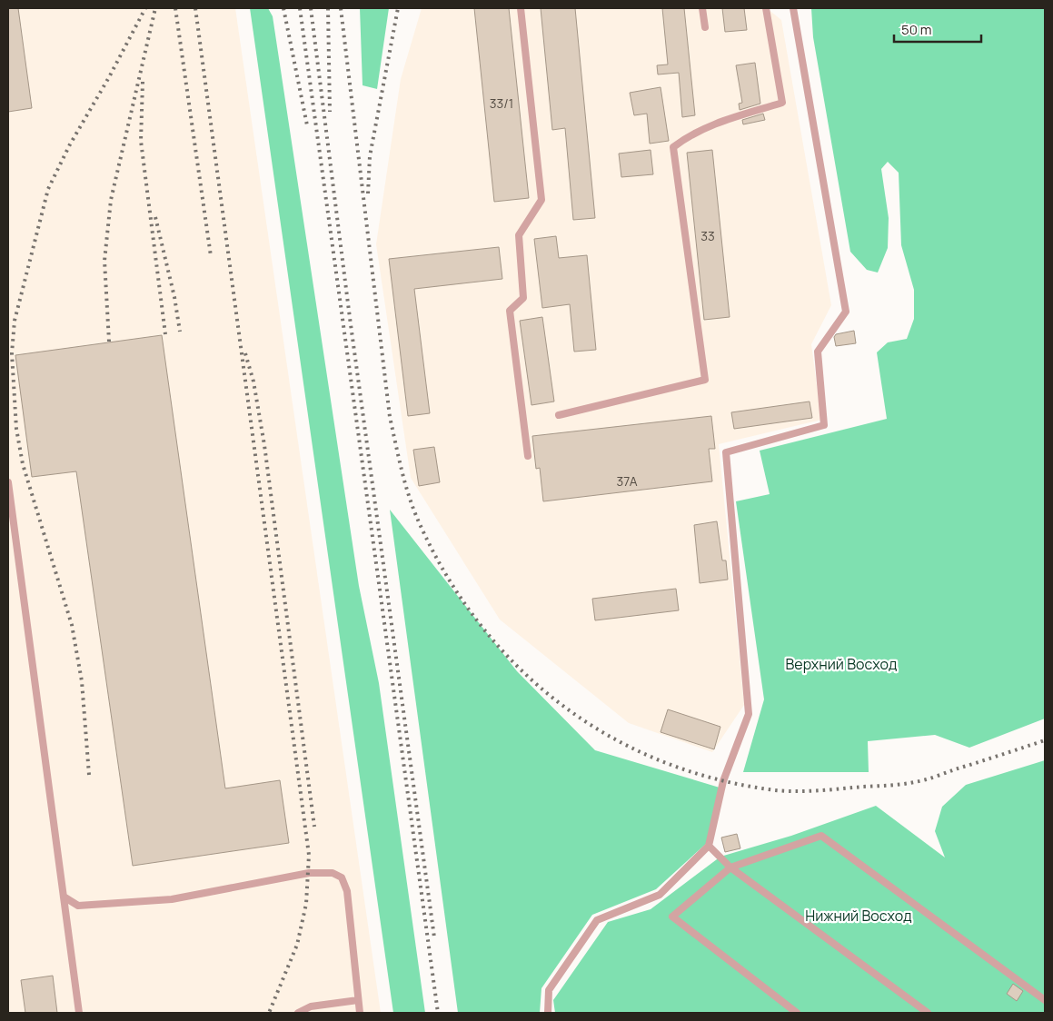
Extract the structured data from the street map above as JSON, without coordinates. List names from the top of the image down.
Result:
{
  "parks": ["Верхний Восход", "Нижний Восход"],
  "house_numbers": ["33/1", "33", "37А"],
  "scale_bar": "50 m"
}
